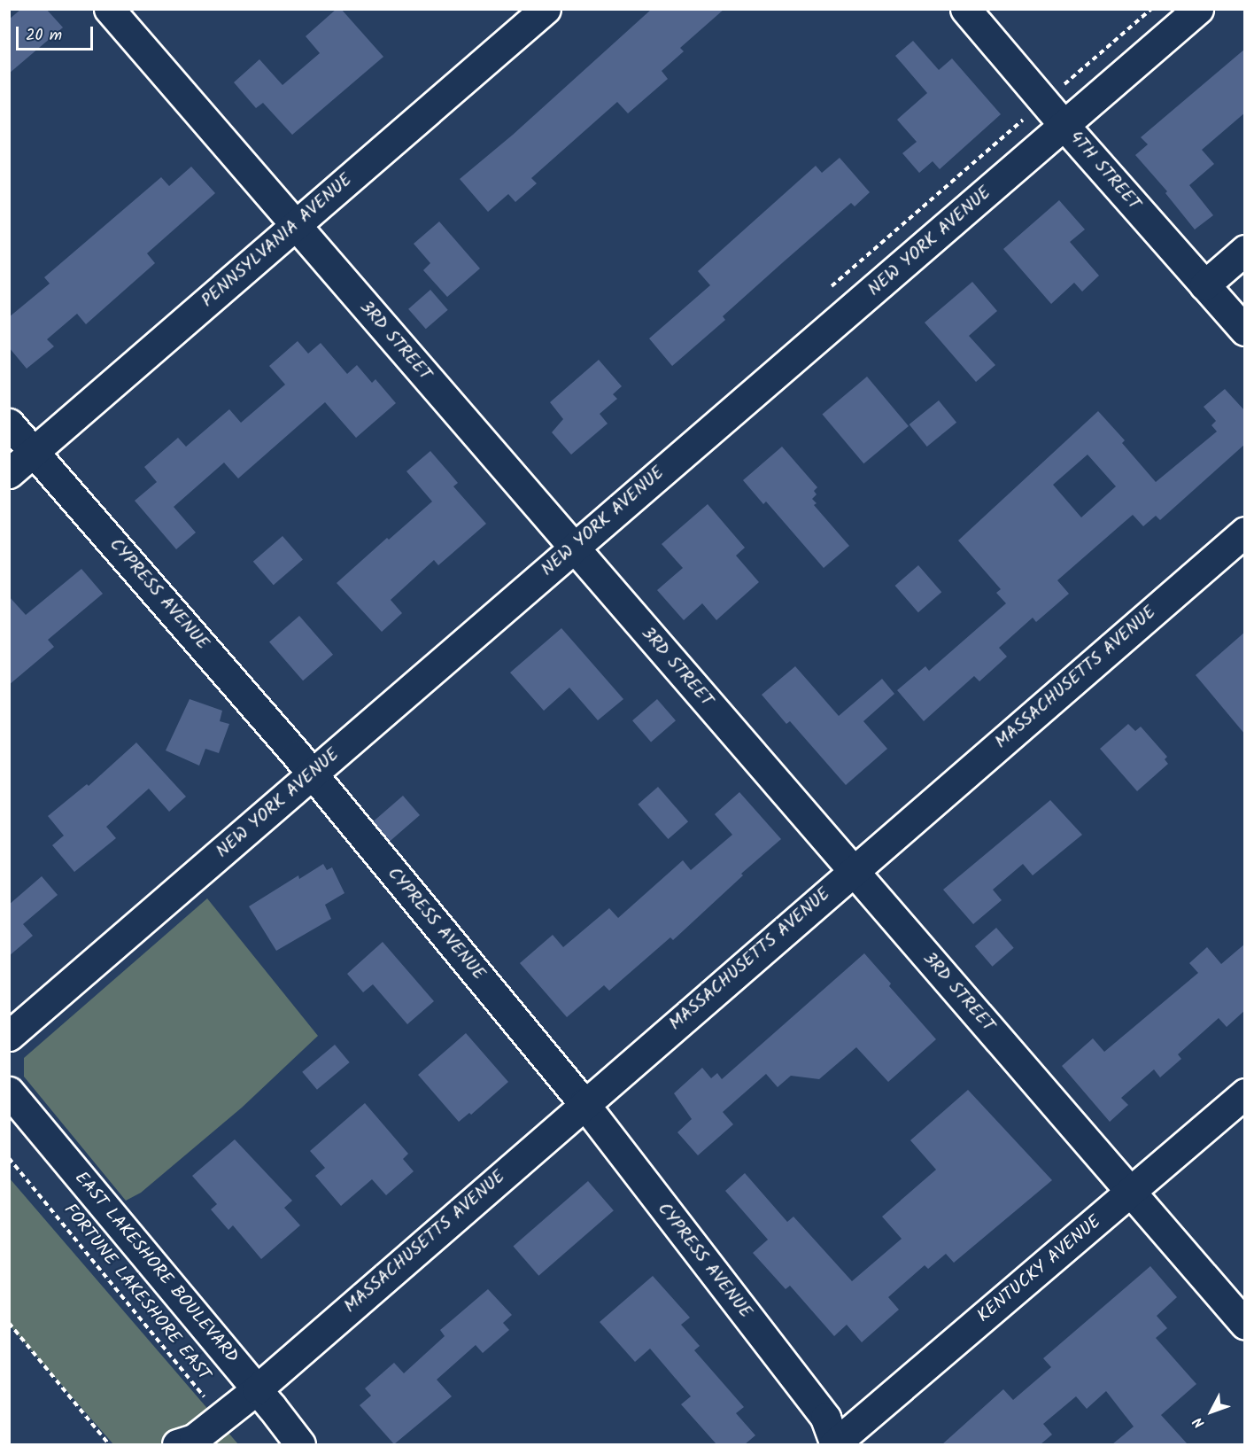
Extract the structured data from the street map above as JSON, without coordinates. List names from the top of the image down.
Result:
{
  "streets": {
    "street": [
      "4TH STREET",
      "PENNSYLVANIA AVENUE",
      "NEW YORK AVENUE",
      "3RD STREET",
      "CYPRESS AVENUE",
      "MASSACHUSETTS AVENUE",
      "EAST LAKESHORE BOULEVARD",
      "KENTUCKY AVENUE"
    ],
    "path": ["FORTUNE LAKESHORE EAST"]
  },
  "crossings": [
    ["4TH STREET", "NEW YORK AVENUE"],
    ["PENNSYLVANIA AVENUE", "3RD STREET"],
    ["PENNSYLVANIA AVENUE", "CYPRESS AVENUE"],
    ["NEW YORK AVENUE", "3RD STREET"],
    ["NEW YORK AVENUE", "CYPRESS AVENUE"],
    ["3RD STREET", "MASSACHUSETTS AVENUE"],
    ["3RD STREET", "KENTUCKY AVENUE"],
    ["CYPRESS AVENUE", "MASSACHUSETTS AVENUE"],
    ["CYPRESS AVENUE", "KENTUCKY AVENUE"],
    ["MASSACHUSETTS AVENUE", "EAST LAKESHORE BOULEVARD"],
    ["MASSACHUSETTS AVENUE", "FORTUNE LAKESHORE EAST"]
  ],
  "scale_bar": "20 m",
  "north": "bottom left"
}
